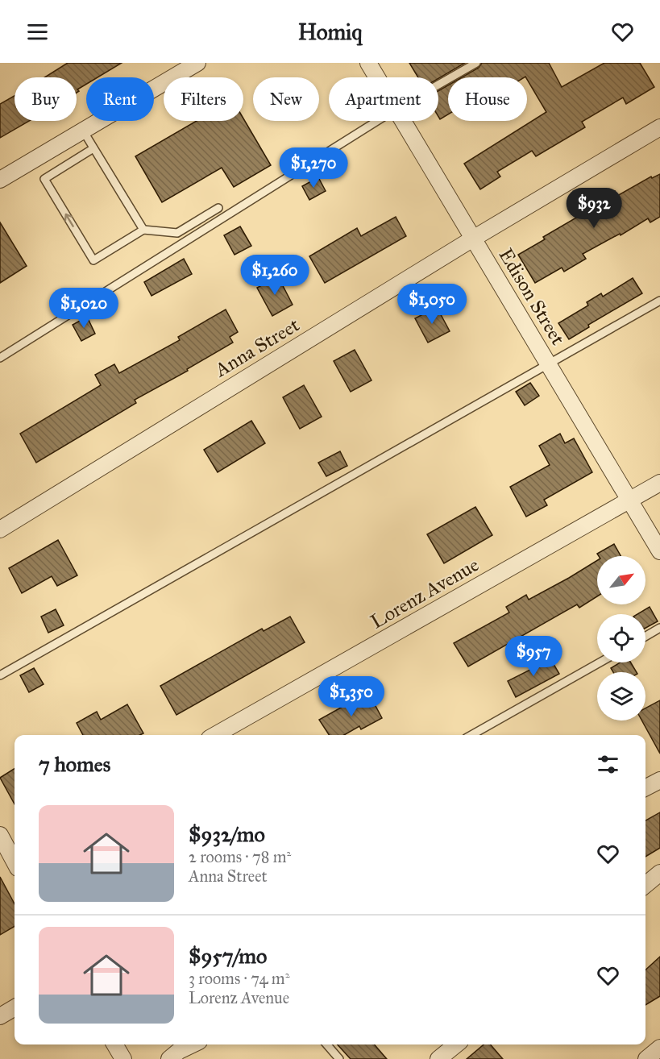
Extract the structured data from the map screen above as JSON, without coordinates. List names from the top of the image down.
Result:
{
  "streets": {
    "street": ["Edison Street", "Anna Street", "Lorenz Avenue"]
  },
  "crossings": [
    ["Edison Street", "Anna Street"],
    ["Edison Street", "Lorenz Avenue"]
  ],
  "north": "top right",
  "page": {
    "header": "Homiq",
    "chip": [
      "Buy",
      "Rent",
      "Filters",
      "New",
      "Apartment",
      "House"
    ],
    "price": [
      "$1,270",
      "$932",
      "$1,260",
      "$1,050",
      "$1,020",
      "$957",
      "$1,350"
    ],
    "heading": "7 homes",
    "list": [
      {
        "name": "$932/mo",
        "note": "2 rooms · 78 m² · Anna Street"
      },
      {
        "name": "$957/mo",
        "note": "3 rooms · 74 m² · Lorenz Avenue"
      }
    ]
  }
}
